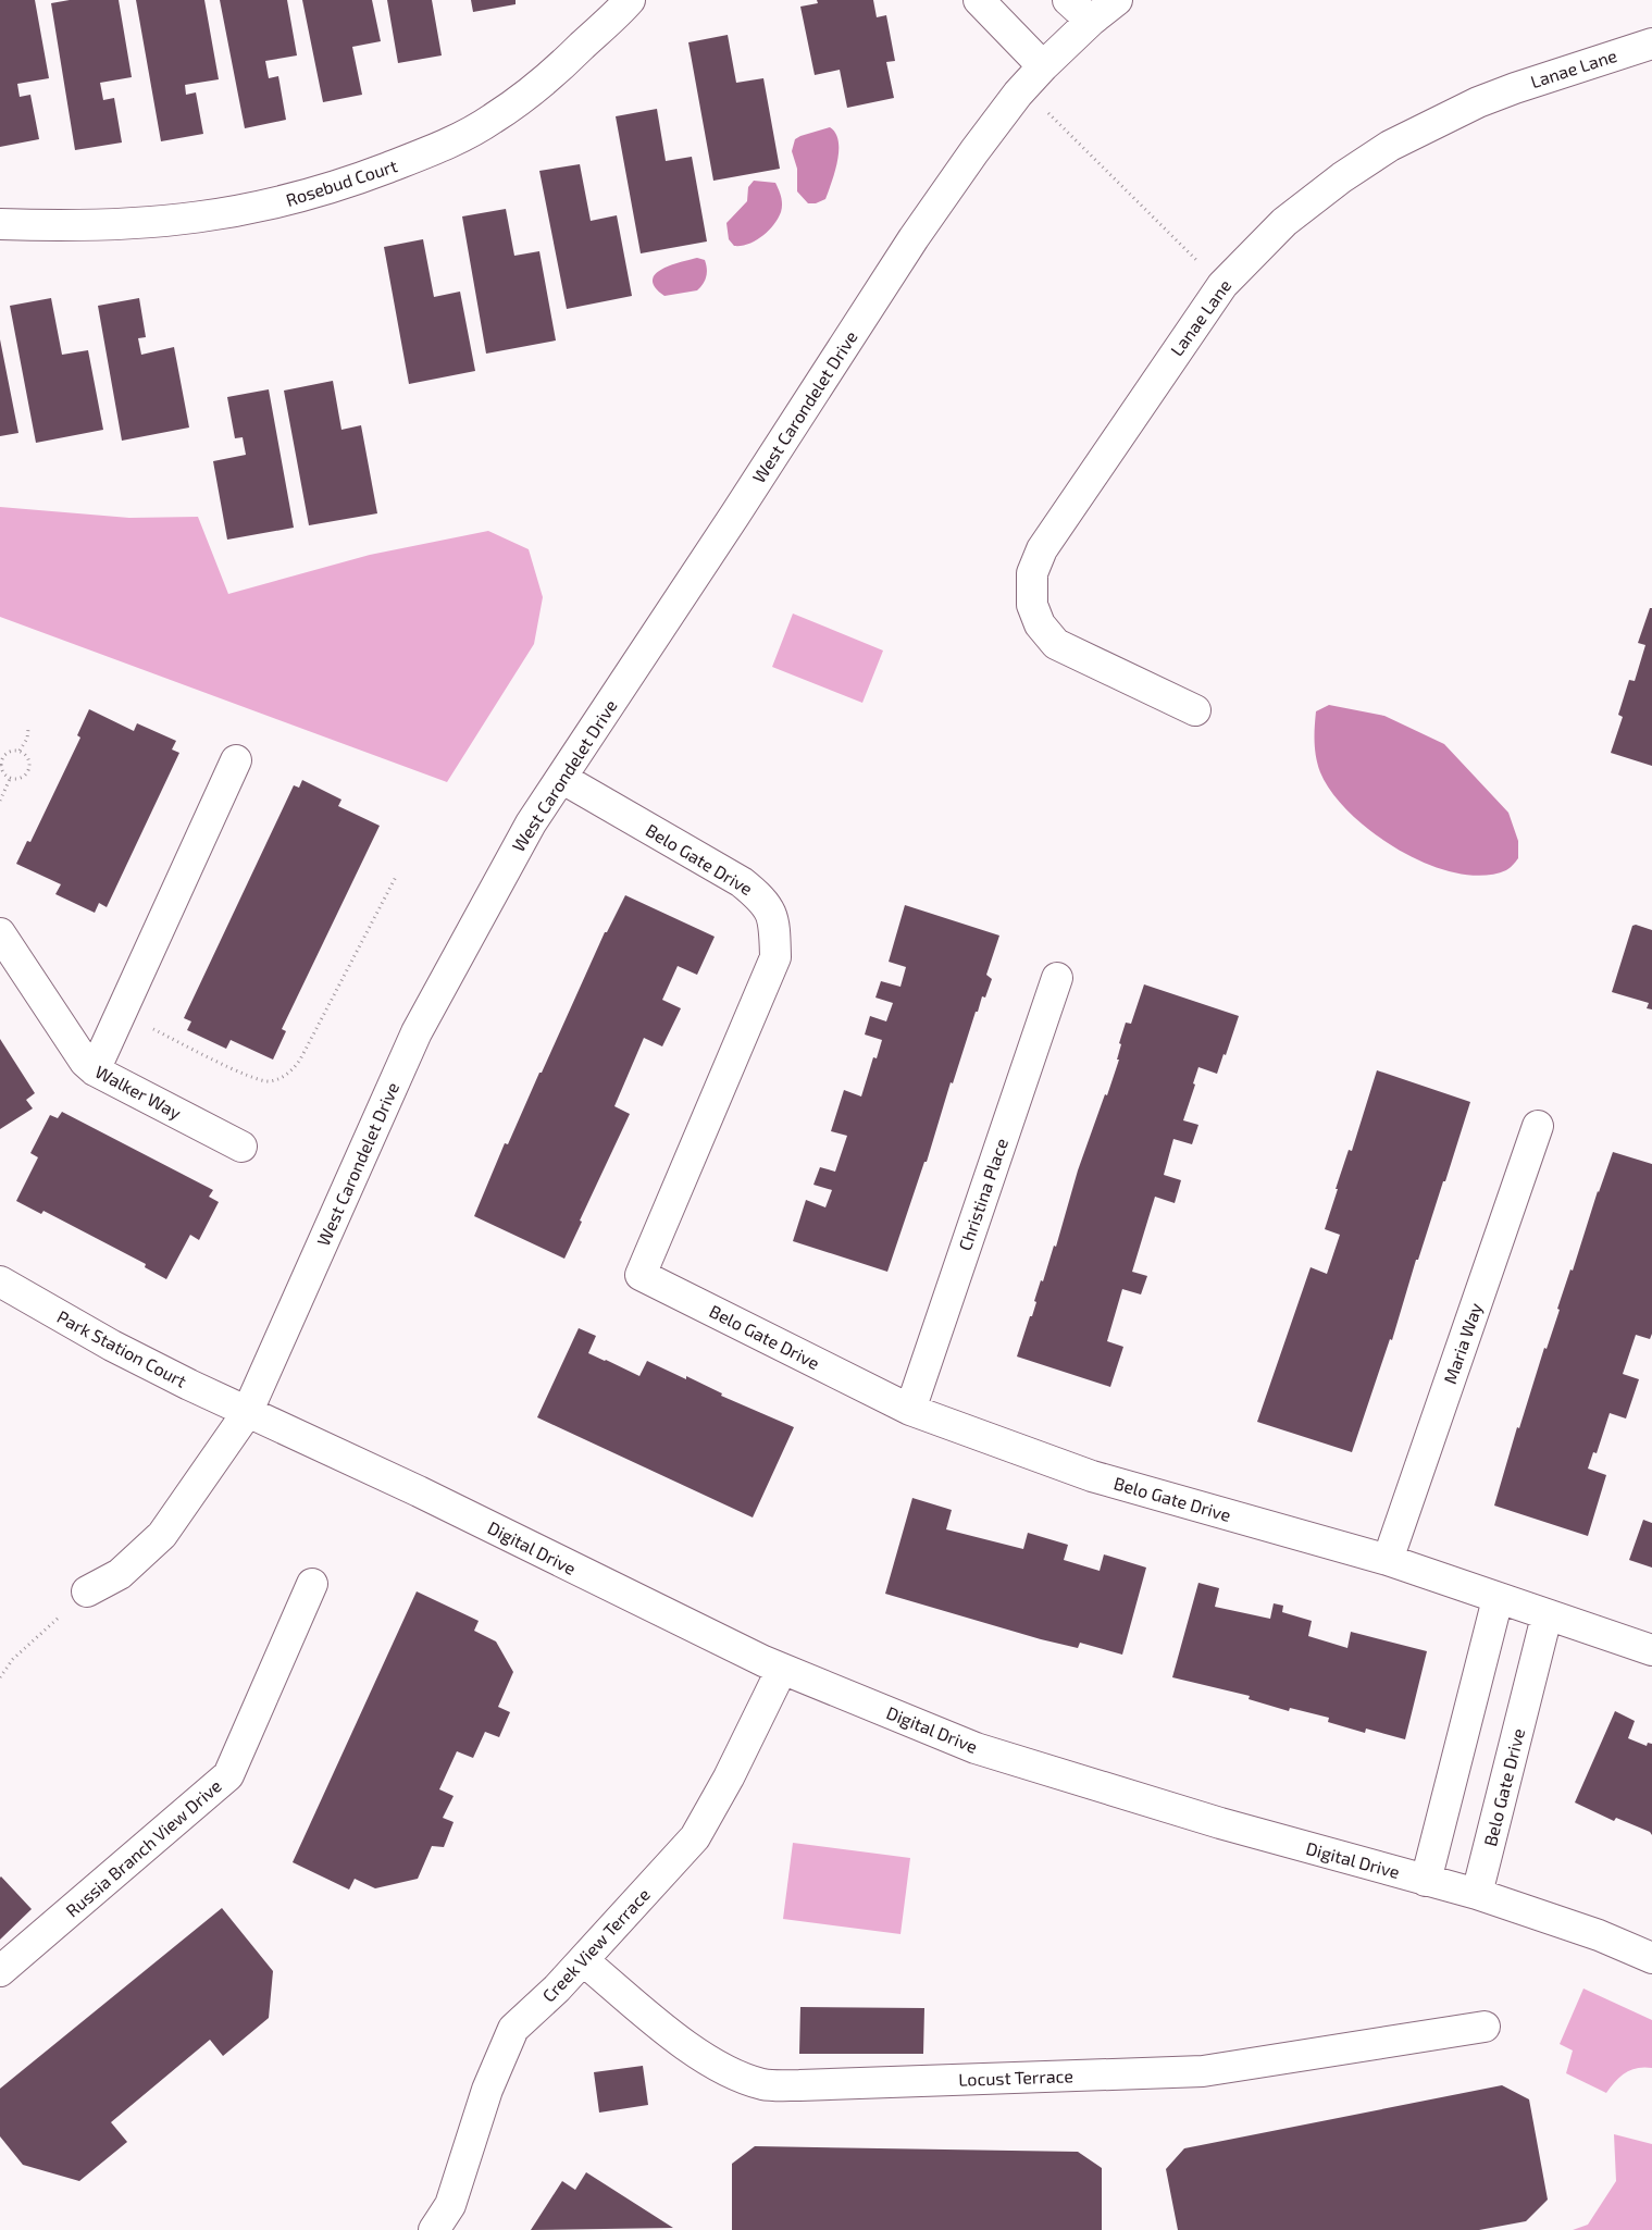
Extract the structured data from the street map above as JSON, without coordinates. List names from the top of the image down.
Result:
{
  "streets": {
    "street": [
      "Lanae Lane",
      "Rosebud Court",
      "West Carondelet Drive",
      "Belo Gate Drive",
      "Walker Way",
      "Christina Place",
      "Maria Way",
      "Park Station Court",
      "Digital Drive",
      "Russia Branch View Drive",
      "Creek View Terrace",
      "Locust Terrace"
    ]
  },
  "crossings": [
    ["West Carondelet Drive", "Belo Gate Drive"],
    ["West Carondelet Drive", "Park Station Court"],
    ["West Carondelet Drive", "Digital Drive"],
    ["Belo Gate Drive", "Christina Place"],
    ["Belo Gate Drive", "Maria Way"],
    ["Belo Gate Drive", "Digital Drive"],
    ["Park Station Court", "Digital Drive"],
    ["Digital Drive", "Creek View Terrace"],
    ["Creek View Terrace", "Locust Terrace"]
  ]
}
